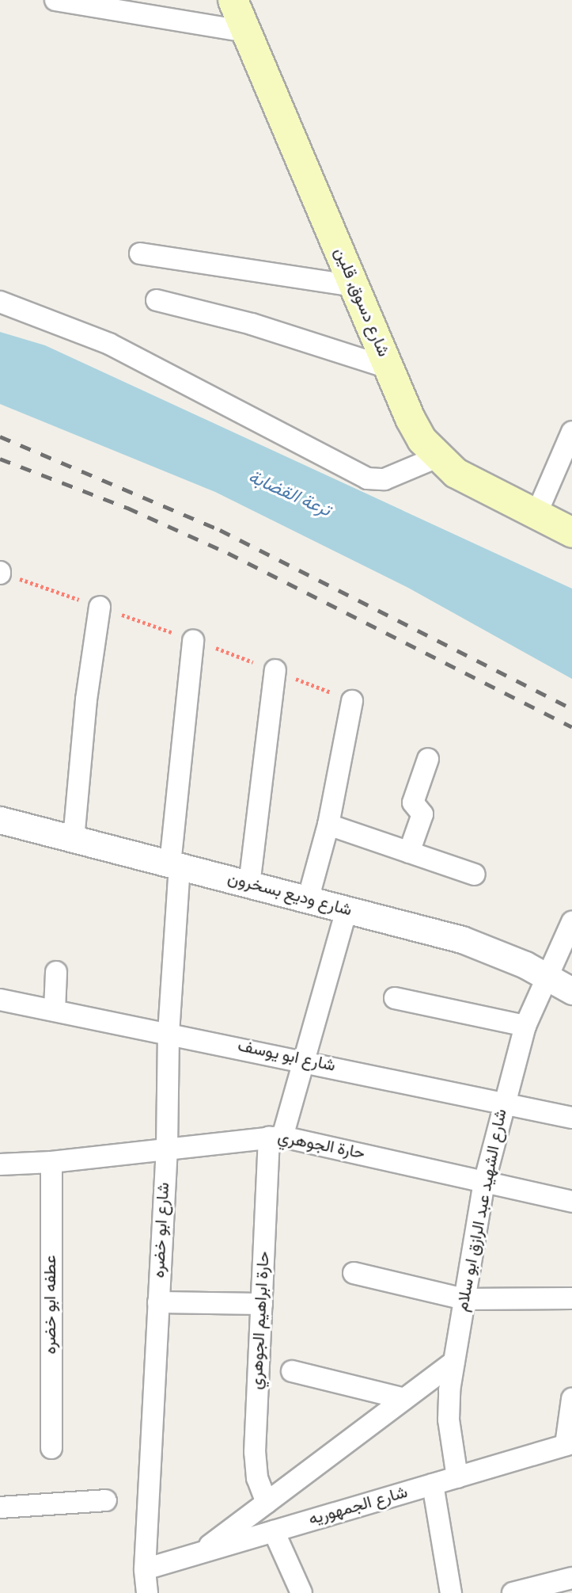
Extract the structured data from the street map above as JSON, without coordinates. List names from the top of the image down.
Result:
{
  "streets": {
    "main road": ["شارع دسوق, قلين"],
    "street": [
      "شارع وديع بسخرون",
      "شارع ابو يوسف",
      "حارة الجوهري",
      "شارع الشهيد عبد الرازق ابو سلام",
      "شارع ابو خضره",
      "عطفه ابو خضره",
      "حارة ابراهيم الجوهري",
      "شارع الجمهوريه"
    ]
  },
  "crossings": [
    ["شارع وديع بسخرون", "شارع الشهيد عبد الرازق ابو سلام"],
    ["شارع وديع بسخرون", "شارع ابو خضره"],
    ["شارع وديع بسخرون", "حارة ابراهيم الجوهري"],
    ["شارع ابو يوسف", "شارع الشهيد عبد الرازق ابو سلام"],
    ["شارع ابو يوسف", "شارع ابو خضره"],
    ["شارع ابو يوسف", "حارة ابراهيم الجوهري"],
    ["حارة الجوهري", "شارع الشهيد عبد الرازق ابو سلام"],
    ["حارة الجوهري", "شارع ابو خضره"],
    ["حارة الجوهري", "عطفه ابو خضره"],
    ["حارة الجوهري", "حارة ابراهيم الجوهري"],
    ["شارع الشهيد عبد الرازق ابو سلام", "شارع الجمهوريه"],
    ["شارع ابو خضره", "شارع الجمهوريه"]
  ],
  "water": ["ترعة القضابة"]
}
